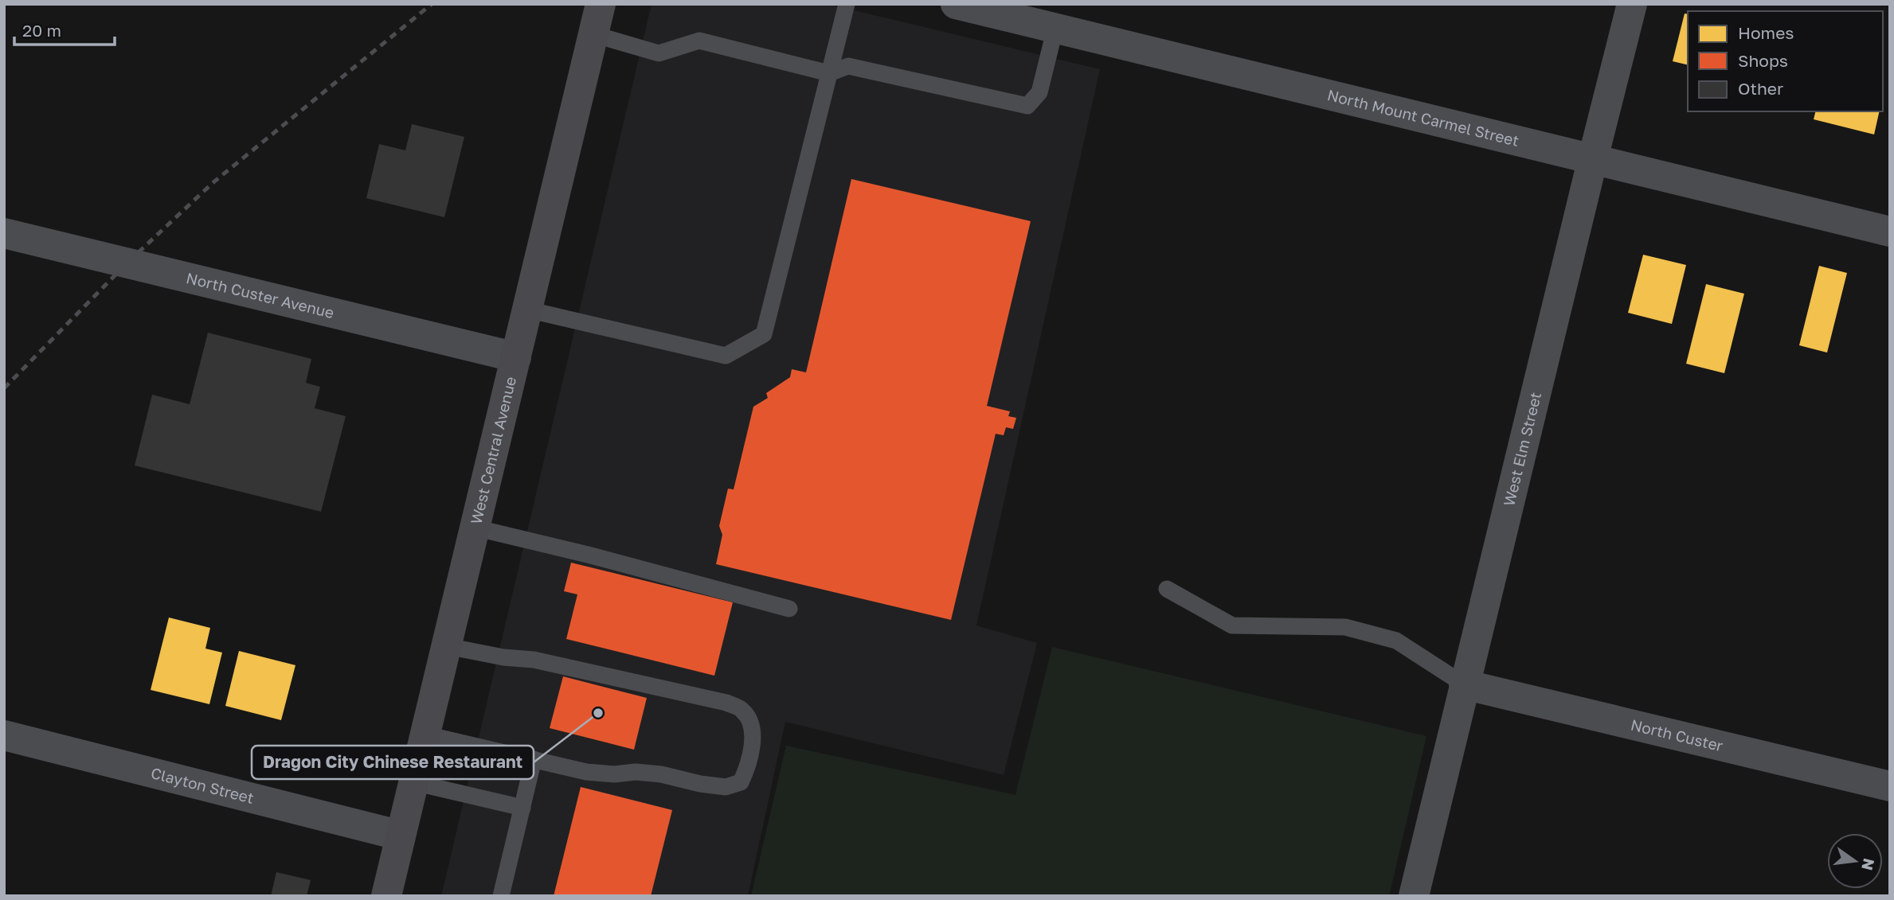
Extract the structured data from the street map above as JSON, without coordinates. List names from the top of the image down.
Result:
{
  "streets": {
    "main road": ["West Central Avenue"],
    "street": [
      "North Mount Carmel Street",
      "North Custer Avenue",
      "West Elm Street",
      "North Custer",
      "Clayton Street"
    ]
  },
  "crossings": [
    ["North Mount Carmel Street", "West Elm Street"],
    ["North Custer Avenue", "West Central Avenue"],
    ["West Elm Street", "North Custer"],
    ["West Central Avenue", "Clayton Street"]
  ],
  "places": ["Dragon City Chinese Restaurant"],
  "legend": ["Homes", "Shops", "Other"],
  "scale_bar": "20 m",
  "north": "right"
}
